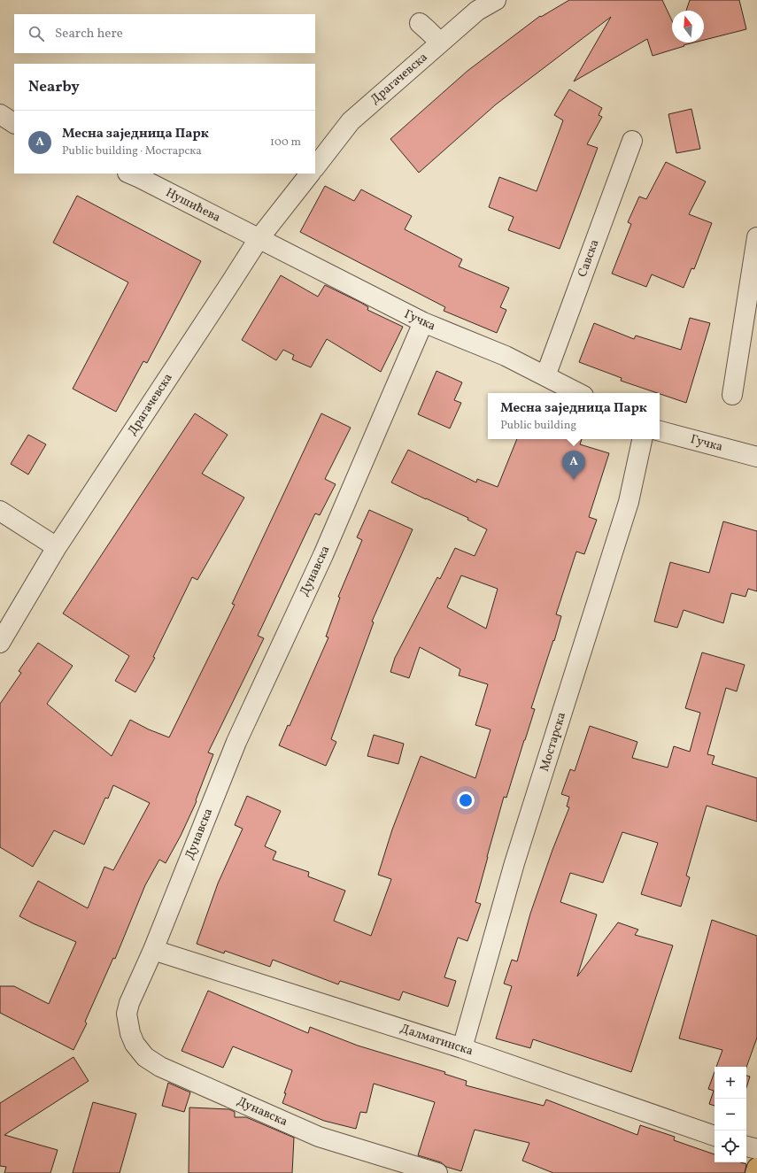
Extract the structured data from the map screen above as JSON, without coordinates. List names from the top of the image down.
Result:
{
  "streets": {
    "street": [
      "Драгачевска",
      "Нушићева",
      "Савска",
      "Гучка",
      "Дунавска",
      "Мостарска",
      "Далматинска"
    ]
  },
  "crossings": [
    ["Драгачевска", "Нушићева"],
    ["Драгачевска", "Гучка"],
    ["Нушићева", "Гучка"],
    ["Савска", "Гучка"],
    ["Гучка", "Дунавска"],
    ["Дунавска", "Далматинска"],
    ["Мостарска", "Далматинска"]
  ],
  "north": "top",
  "page": {
    "search": "Search here",
    "heading": "Nearby",
    "list": [
      {
        "mark": "A",
        "name": "Месна заједница Парк",
        "note": "Public building · Мостарска",
        "value": "100 m"
      }
    ],
    "popup": ["Месна заједница Парк", "Public building"],
    "pins": "A",
    "map_buttons": ["+", "−"]
  }
}
